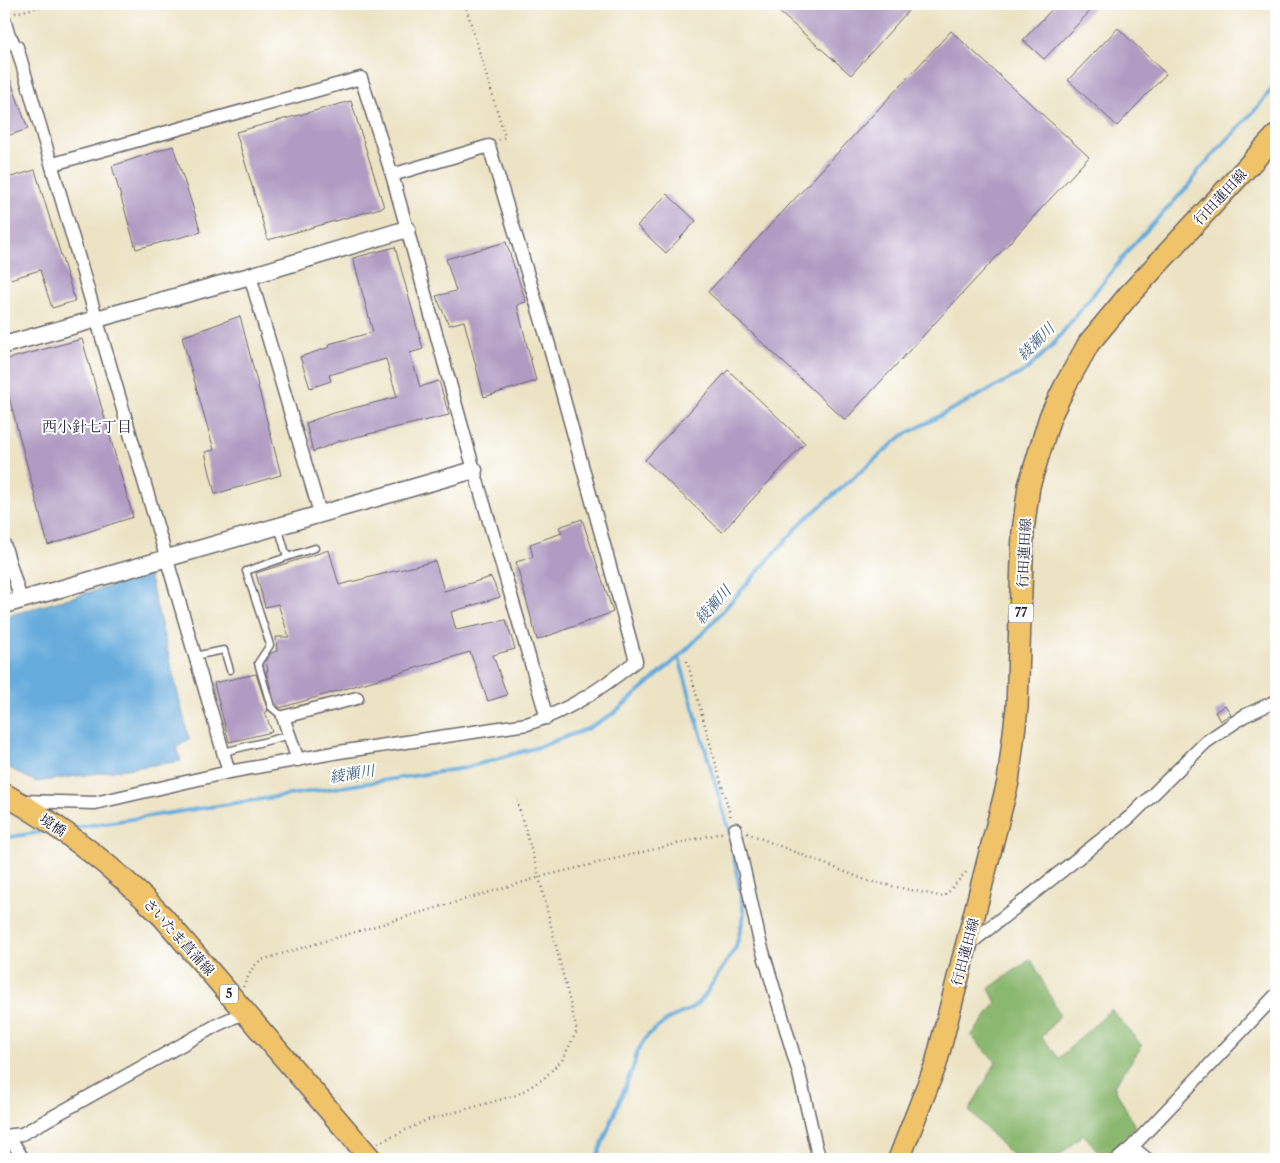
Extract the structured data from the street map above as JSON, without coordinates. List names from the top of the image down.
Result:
{
  "streets": {
    "main road": [
      "行田蓮田線",
      "77",
      "境橋",
      "さいたま菖蒲線",
      "5"
    ]
  },
  "crossings": [
    ["境橋", "さいたま菖蒲線"]
  ],
  "districts": ["西小針七丁目"],
  "water": ["綾瀬川"]
}
